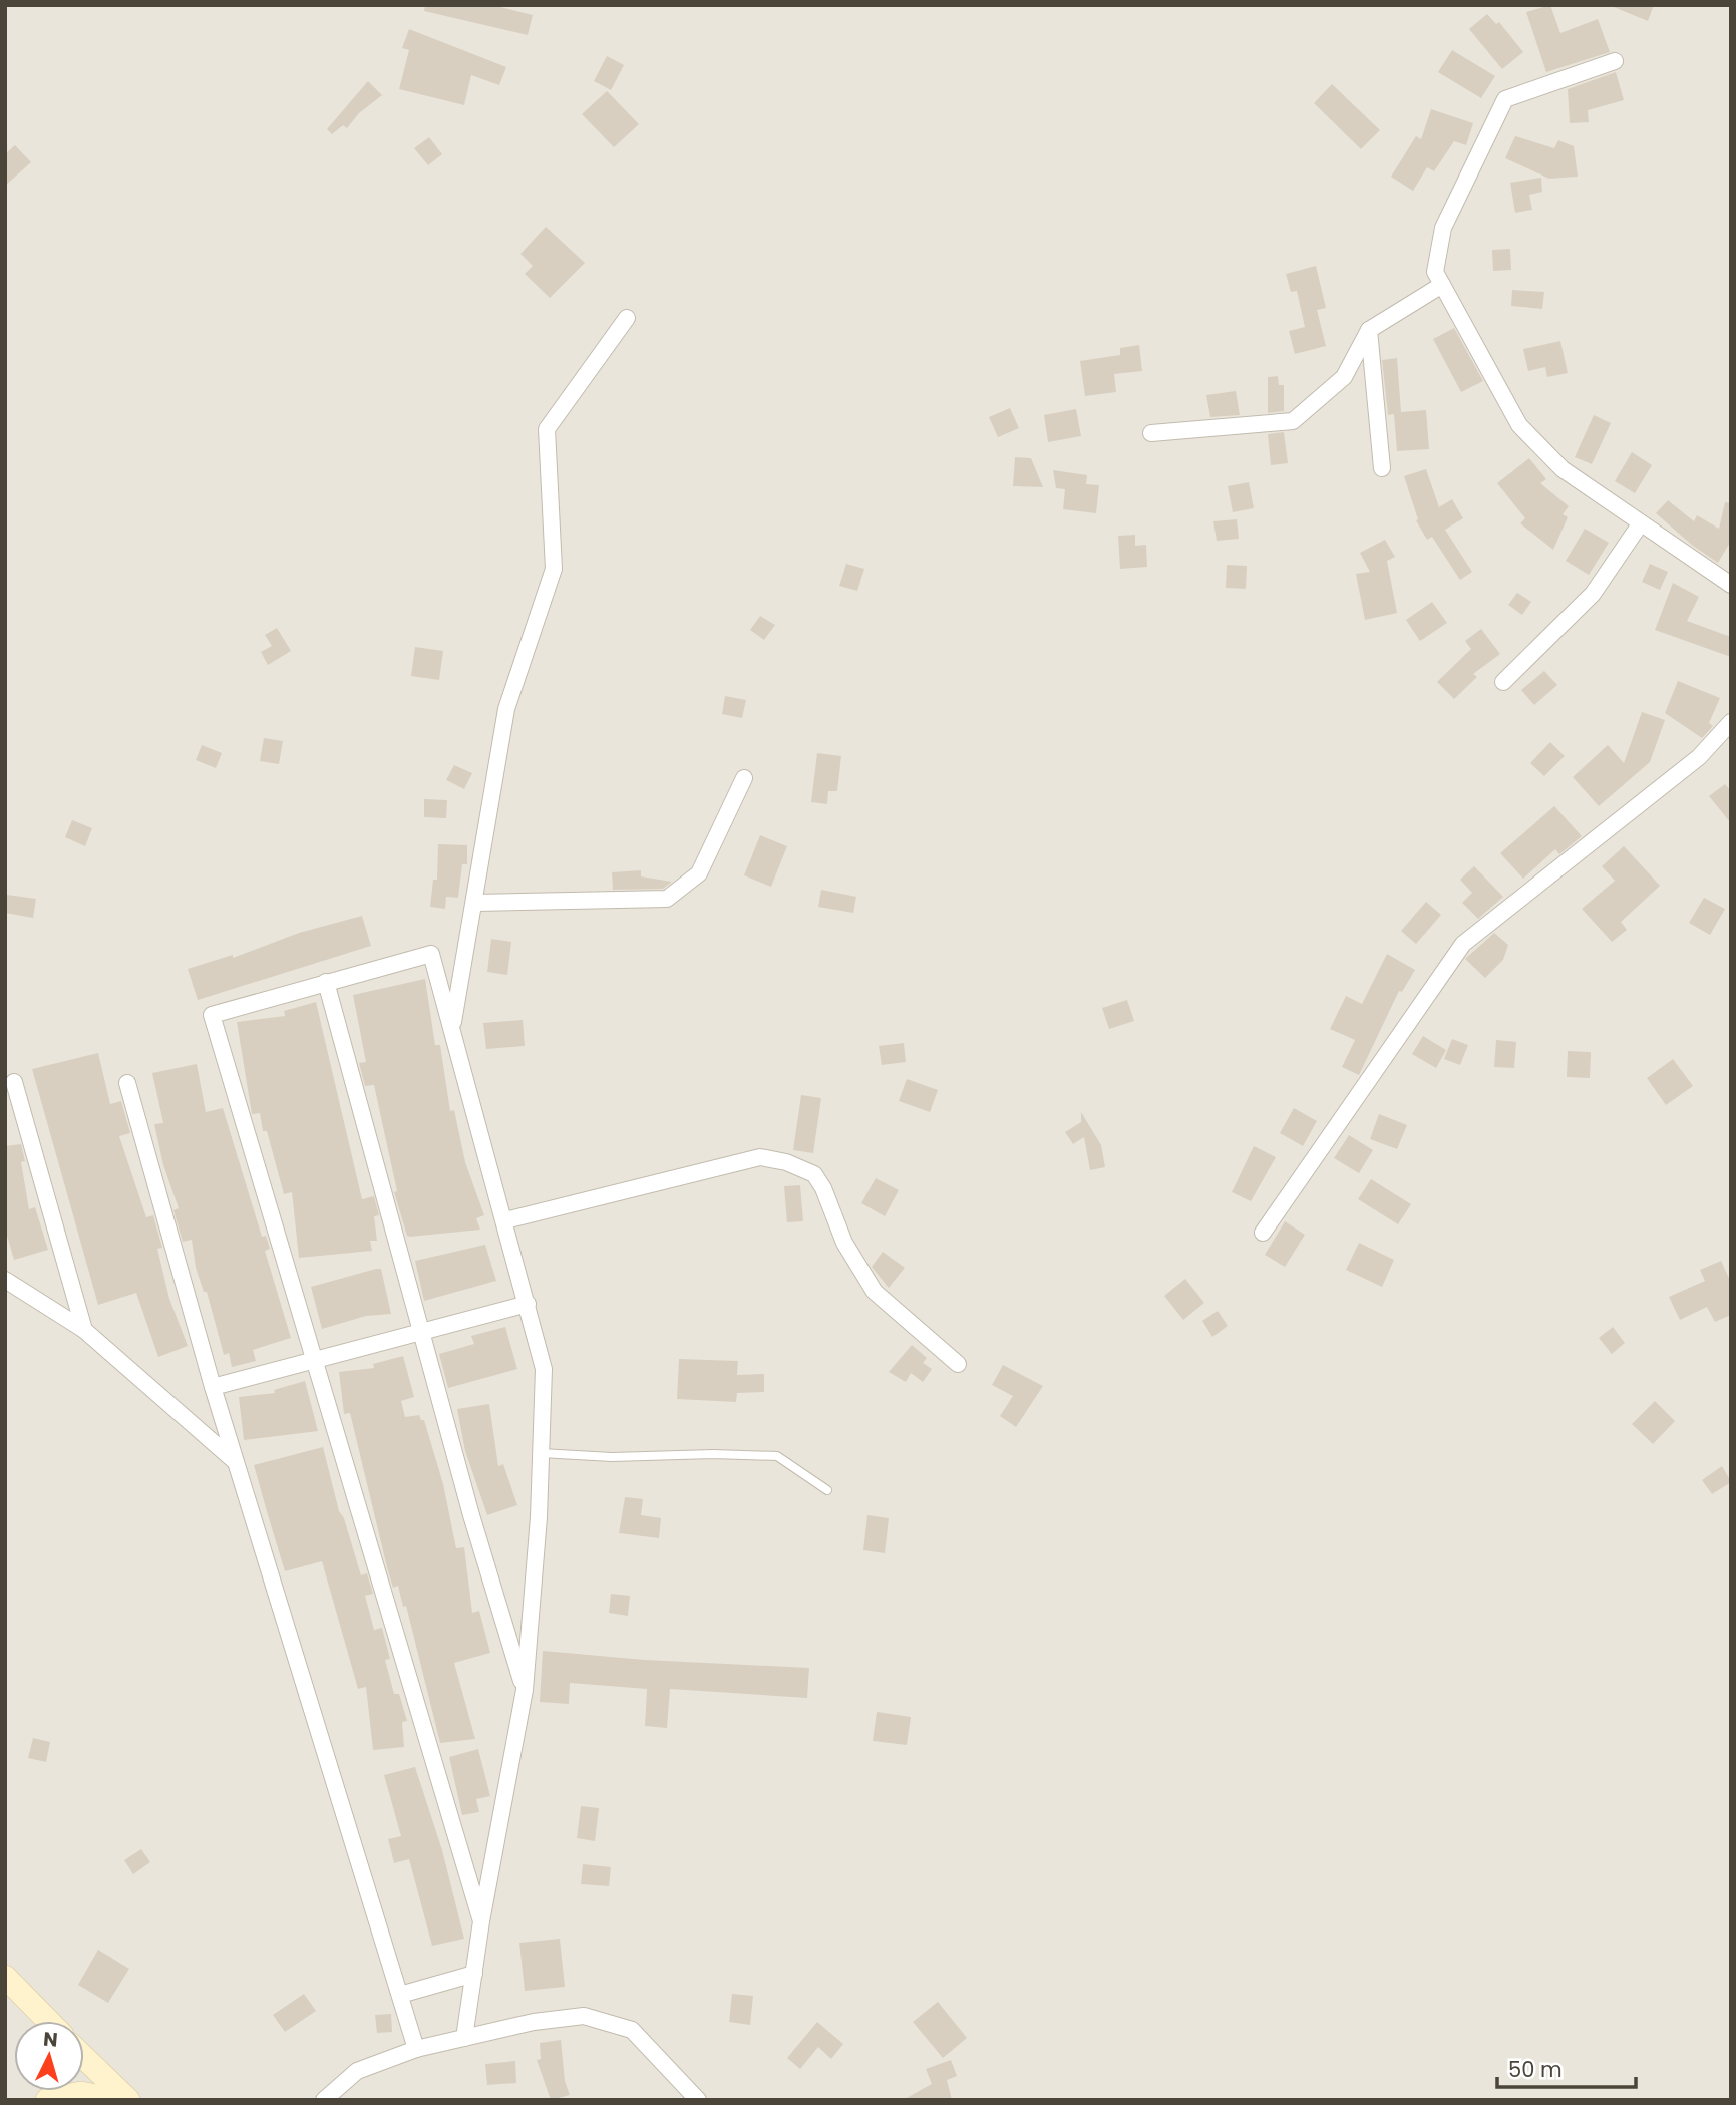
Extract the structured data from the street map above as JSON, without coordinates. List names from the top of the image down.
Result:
{
  "scale_bar": "50 m",
  "north": "top"
}
